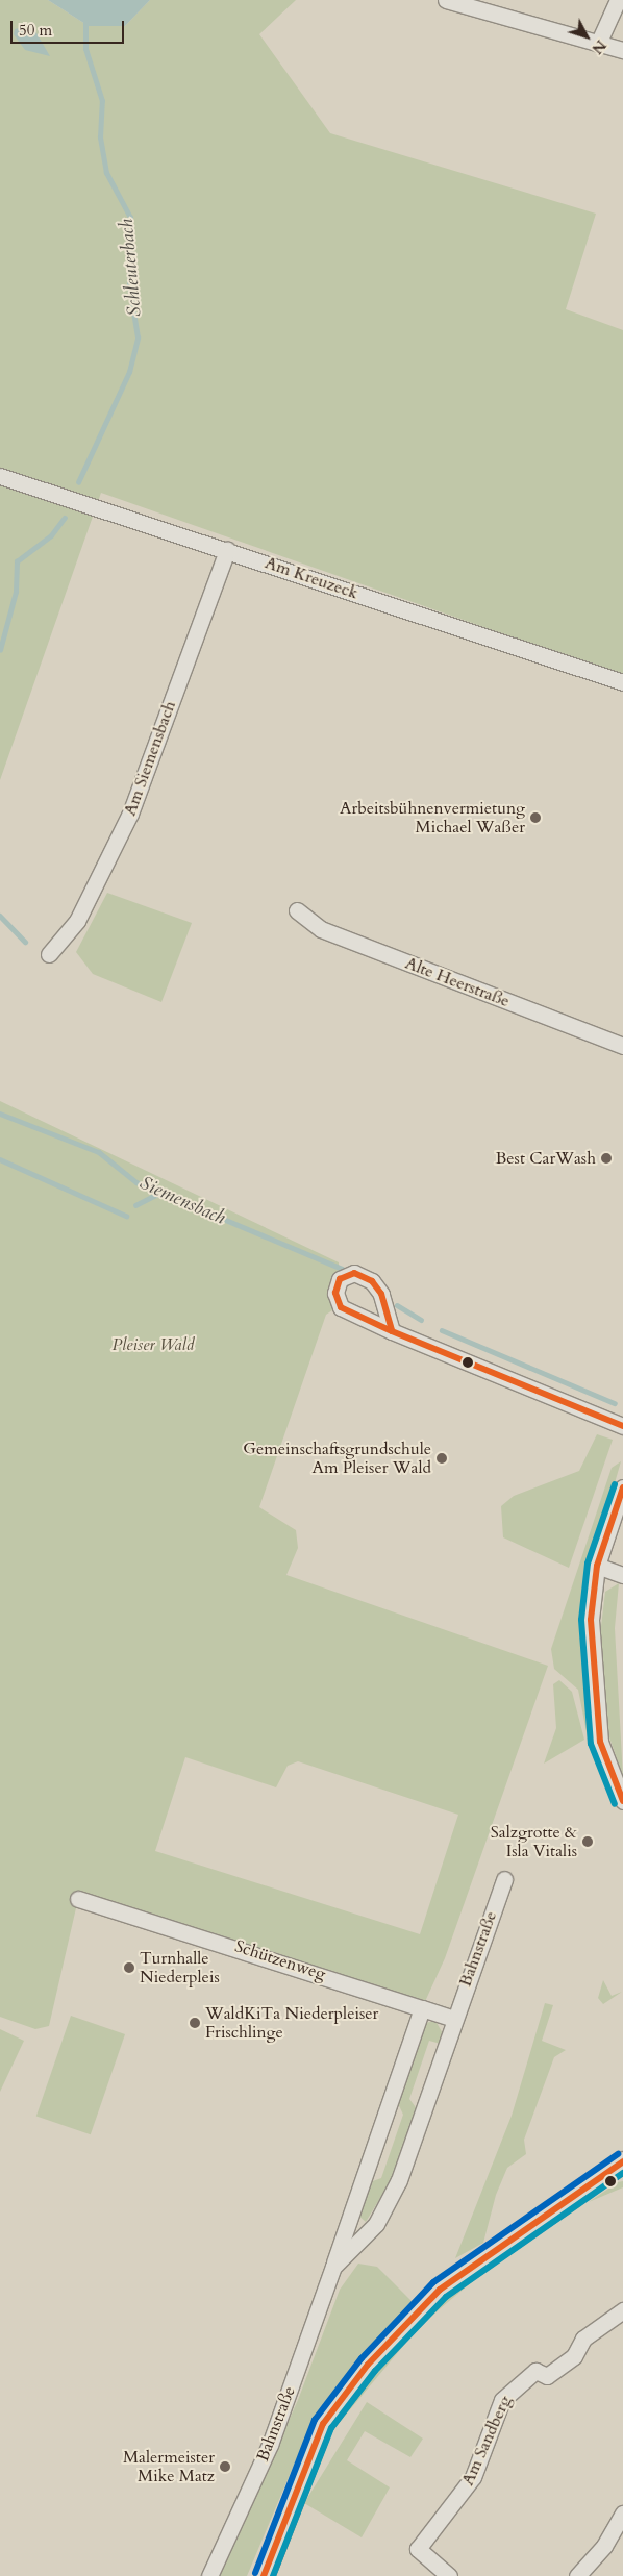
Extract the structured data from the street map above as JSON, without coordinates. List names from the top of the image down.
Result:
{
  "streets": {
    "street": [
      "Am Kreuzeck",
      "Am Siemensbach",
      "Alte Heerstraße",
      "Bahnstraße",
      "Schützenweg",
      "Am Sandberg"
    ]
  },
  "crossings": [
    ["Am Kreuzeck", "Am Siemensbach"],
    ["Bahnstraße", "Schützenweg"]
  ],
  "water": ["Schleuterbach", "Siemensbach"],
  "parks": ["Pleiser Wald"],
  "places": [
    "Arbeitsbühnenvermietung Michael Waßer",
    "Best CarWash",
    "Gemeinschaftsgrundschule Am Pleiser Wald",
    "Salzgrotte & Isla Vitalis",
    "Turnhalle Niederpleis",
    "WaldKiTa Niederpleiser Frischlinge",
    "Malermeister Mike Matz"
  ],
  "scale_bar": "50 m",
  "north": "bottom right"
}
